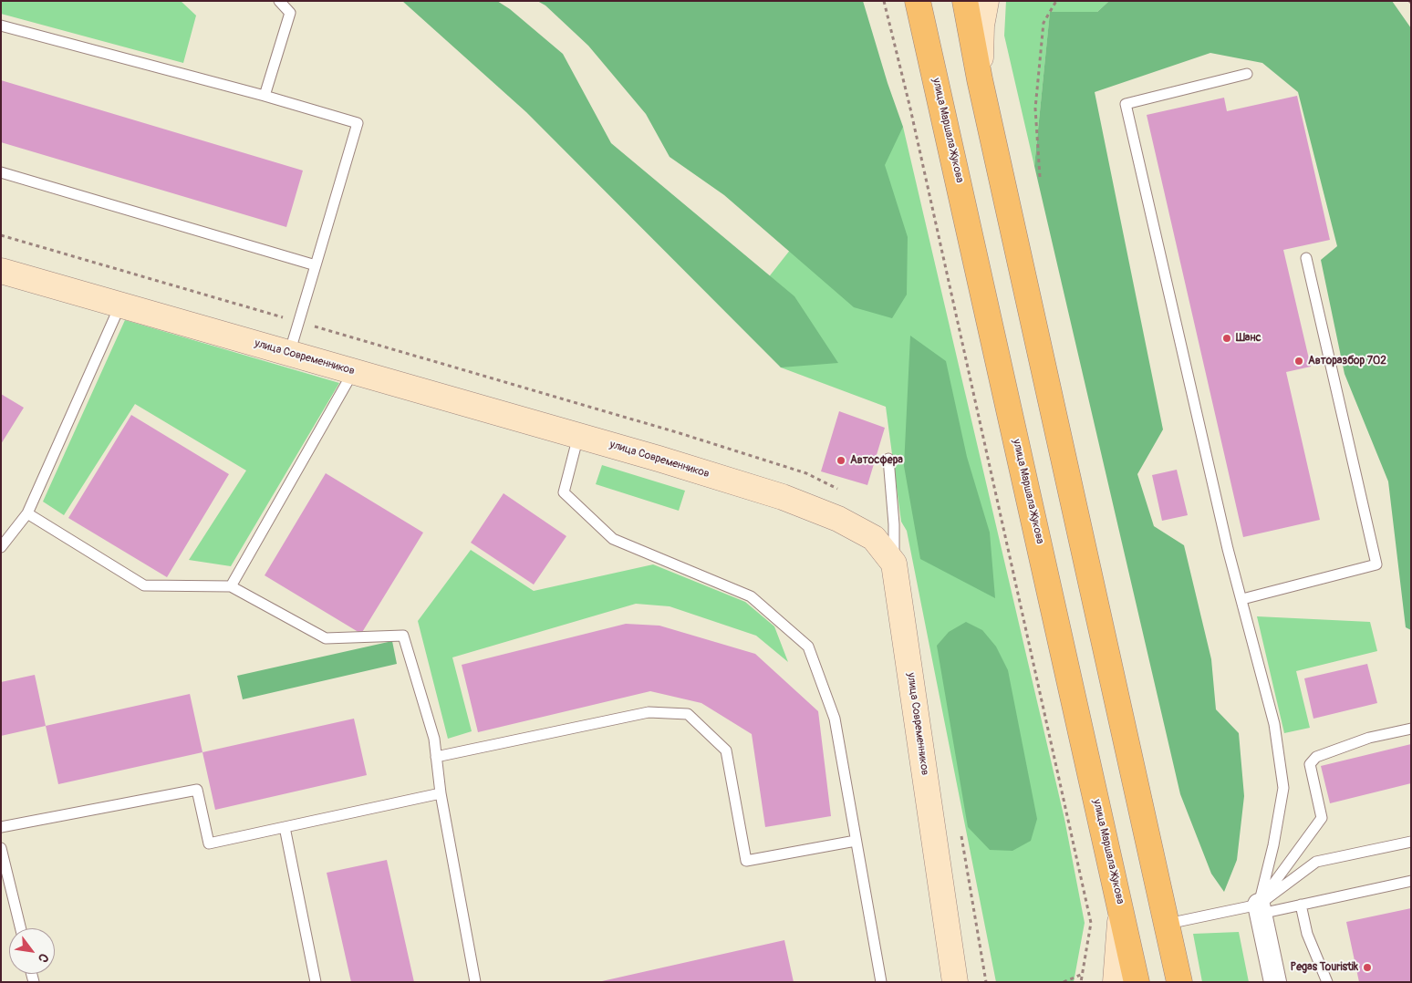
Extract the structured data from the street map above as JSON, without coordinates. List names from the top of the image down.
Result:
{
  "streets": {
    "main road": ["улица Маршала Жукова"],
    "street": ["улица Современников"]
  },
  "places": [
    "Шанс",
    "Авторазбор 702",
    "Автосфера",
    "Pegas Touristik"
  ],
  "north": "bottom right"
}
